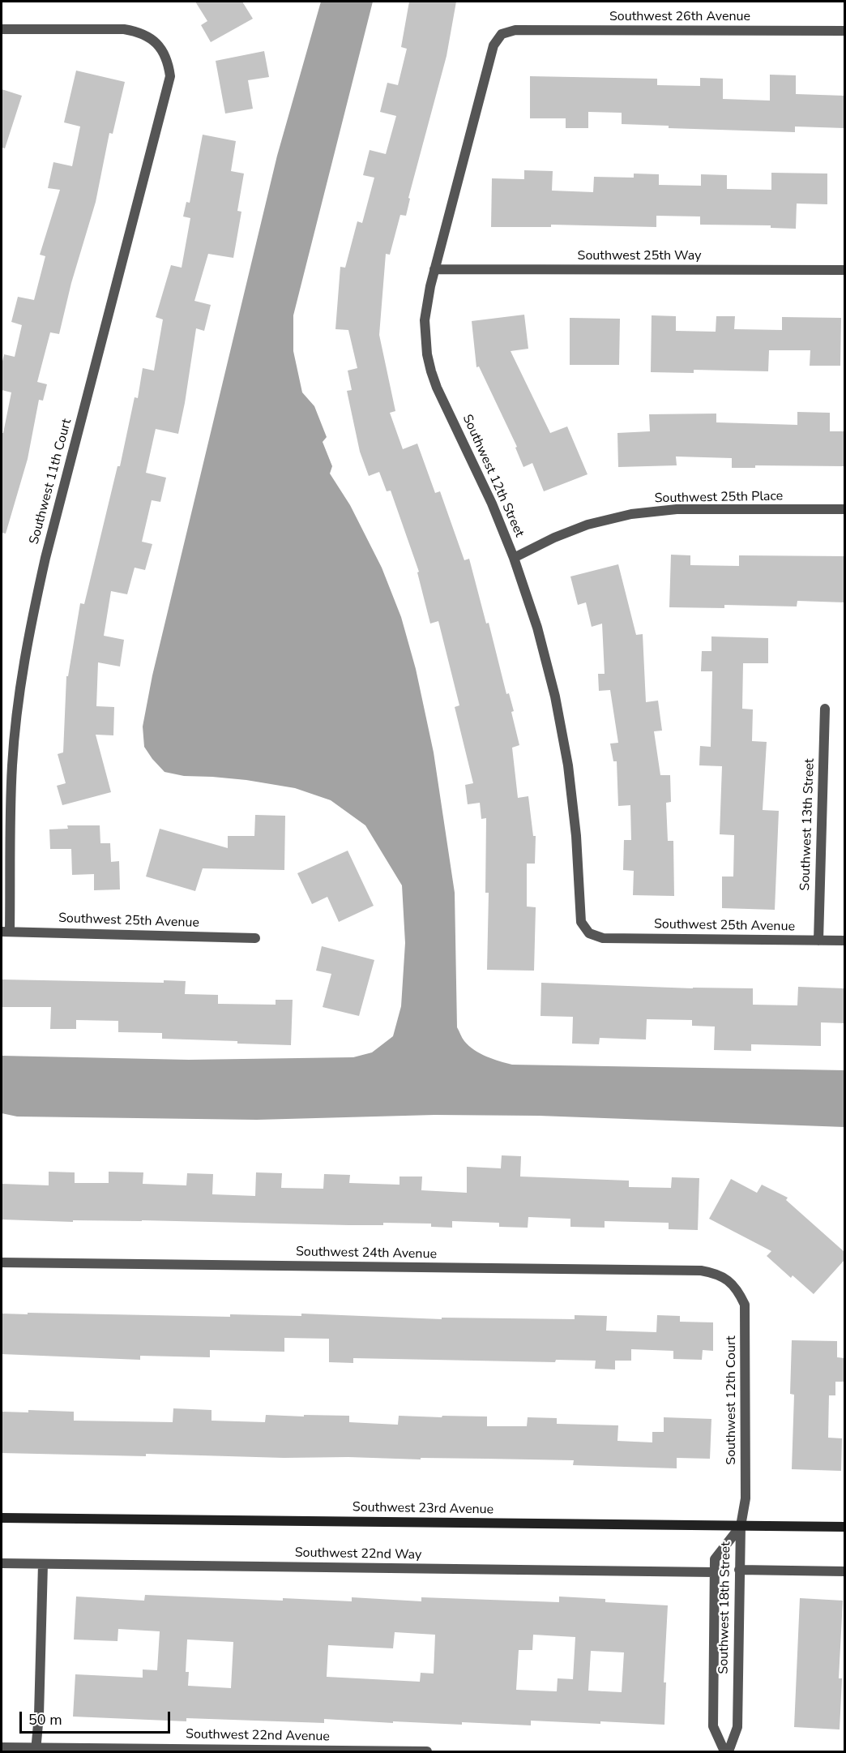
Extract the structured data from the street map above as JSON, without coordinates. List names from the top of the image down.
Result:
{
  "streets": {
    "street": [
      "Southwest 26th Avenue",
      "Southwest 25th Way",
      "Southwest 12th Street",
      "Southwest 11th Court",
      "Southwest 25th Place",
      "Southwest 13th Street",
      "Southwest 25th Avenue",
      "Southwest 24th Avenue",
      "Southwest 12th Court",
      "Southwest 23rd Avenue",
      "Southwest 22nd Way",
      "Southwest 18th Street",
      "Southwest 22nd Avenue"
    ]
  },
  "crossings": [
    ["Southwest 26th Avenue", "Southwest 12th Street"],
    ["Southwest 25th Way", "Southwest 12th Street"],
    ["Southwest 12th Street", "Southwest 25th Place"],
    ["Southwest 12th Street", "Southwest 25th Avenue"],
    ["Southwest 11th Court", "Southwest 25th Avenue"],
    ["Southwest 13th Street", "Southwest 25th Avenue"],
    ["Southwest 24th Avenue", "Southwest 12th Court"],
    ["Southwest 12th Court", "Southwest 23rd Avenue"],
    ["Southwest 12th Court", "Southwest 18th Street"],
    ["Southwest 23rd Avenue", "Southwest 18th Street"],
    ["Southwest 22nd Way", "Southwest 18th Street"]
  ],
  "scale_bar": "50 m"
}
